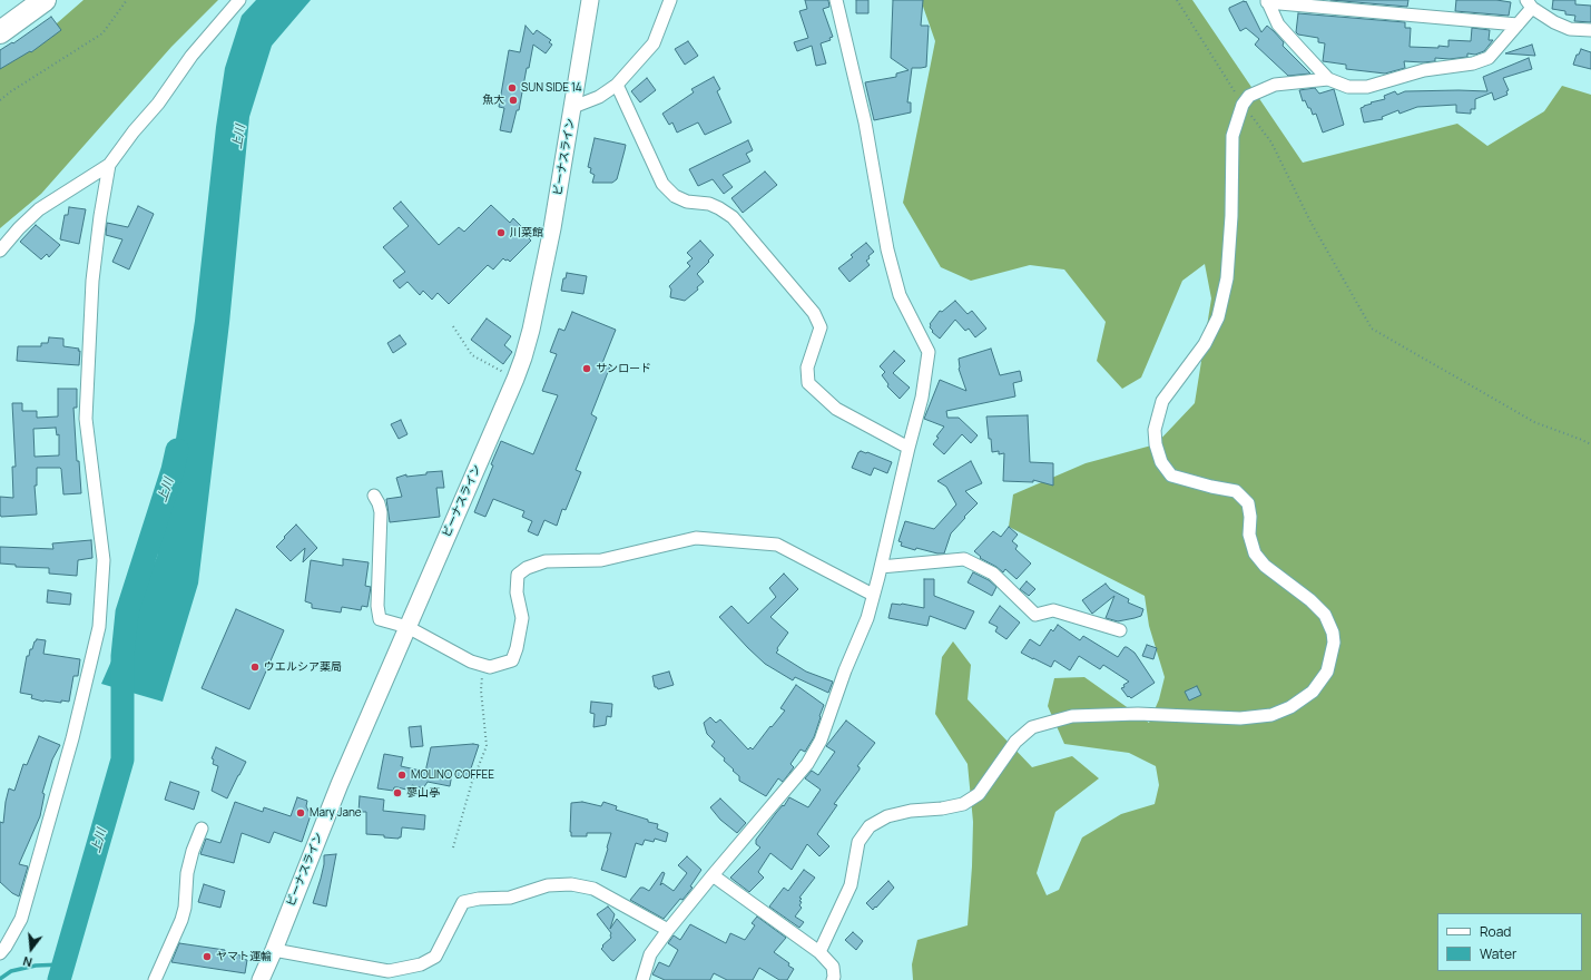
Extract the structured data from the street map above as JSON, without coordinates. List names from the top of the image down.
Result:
{
  "streets": {
    "main road": ["ビーナスライン"]
  },
  "water": ["上川"],
  "places": [
    "SUN SIDE 14",
    "魚大",
    "川菜館",
    "サンロード",
    "ウエルシア薬局",
    "MOLINO COFFEE",
    "蓼山亭",
    "Mary Jane",
    "ヤマト運輸"
  ],
  "legend": ["Road", "Water"],
  "north": "bottom"
}
